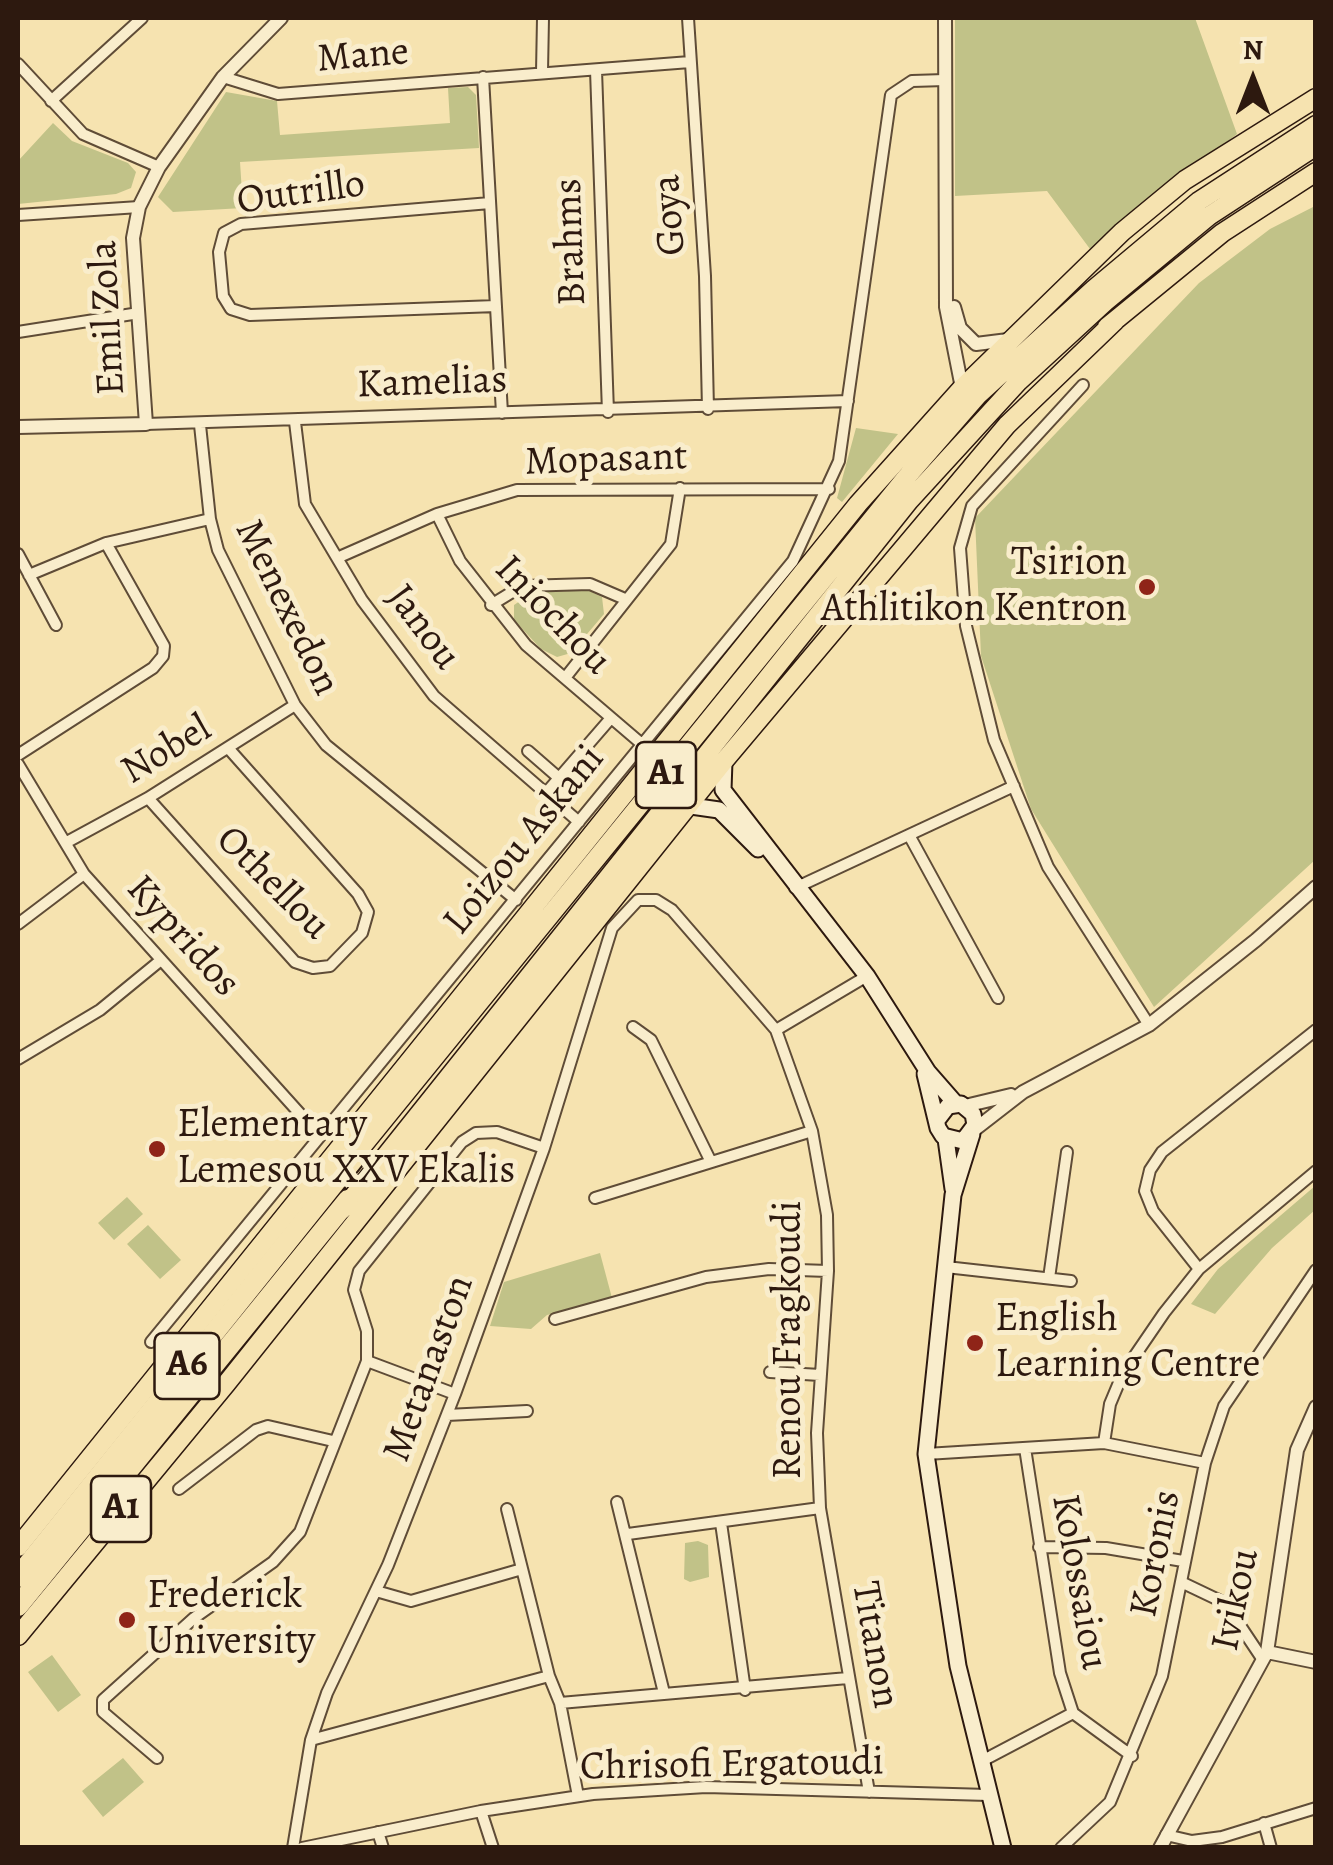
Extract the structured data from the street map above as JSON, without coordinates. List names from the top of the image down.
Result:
{
  "streets": {
    "highway": ["A1", "A6"],
    "street": [
      "Mane",
      "Outrillo",
      "Goya",
      "Brahms",
      "Emil Zola",
      "Kamelias",
      "Mopasant",
      "Menexedon",
      "Iniochou",
      "Janou",
      "Nobel",
      "Loizou Askani",
      "Othellou",
      "Kypridos",
      "Renou Fragkoudi",
      "Metanaston",
      "Koronis",
      "Kolossaiou",
      "Ivikou",
      "Titanon",
      "Chrisofi Ergatoudi"
    ]
  },
  "crossings": [
    ["Mane", "Goya"],
    ["Mane", "Brahms"],
    ["Mane", "Emil Zola"],
    ["Goya", "Kamelias"],
    ["Brahms", "Kamelias"],
    ["Emil Zola", "Kamelias"],
    ["Kamelias", "Menexedon"],
    ["Kamelias", "Janou"],
    ["Kamelias", "Loizou Askani"],
    ["Mopasant", "Iniochou"],
    ["Mopasant", "Janou"],
    ["Mopasant", "Loizou Askani"],
    ["Menexedon", "Nobel"],
    ["Menexedon", "Loizou Askani"],
    ["Iniochou", "Loizou Askani"],
    ["Janou", "Loizou Askani"],
    ["Nobel", "Othellou"],
    ["Nobel", "Kypridos"],
    ["A1", "A6"],
    ["Loizou Askani", "Kypridos"],
    ["Renou Fragkoudi", "Metanaston"],
    ["Renou Fragkoudi", "Titanon"],
    ["Koronis", "Kolossaiou"],
    ["Titanon", "Chrisofi Ergatoudi"]
  ],
  "places": [
    "Tsirion Athlitikon Kentron",
    "Elementary Lemesou XXV Ekalis",
    "English Learning Centre",
    "Frederick University"
  ],
  "north": "top"
}
